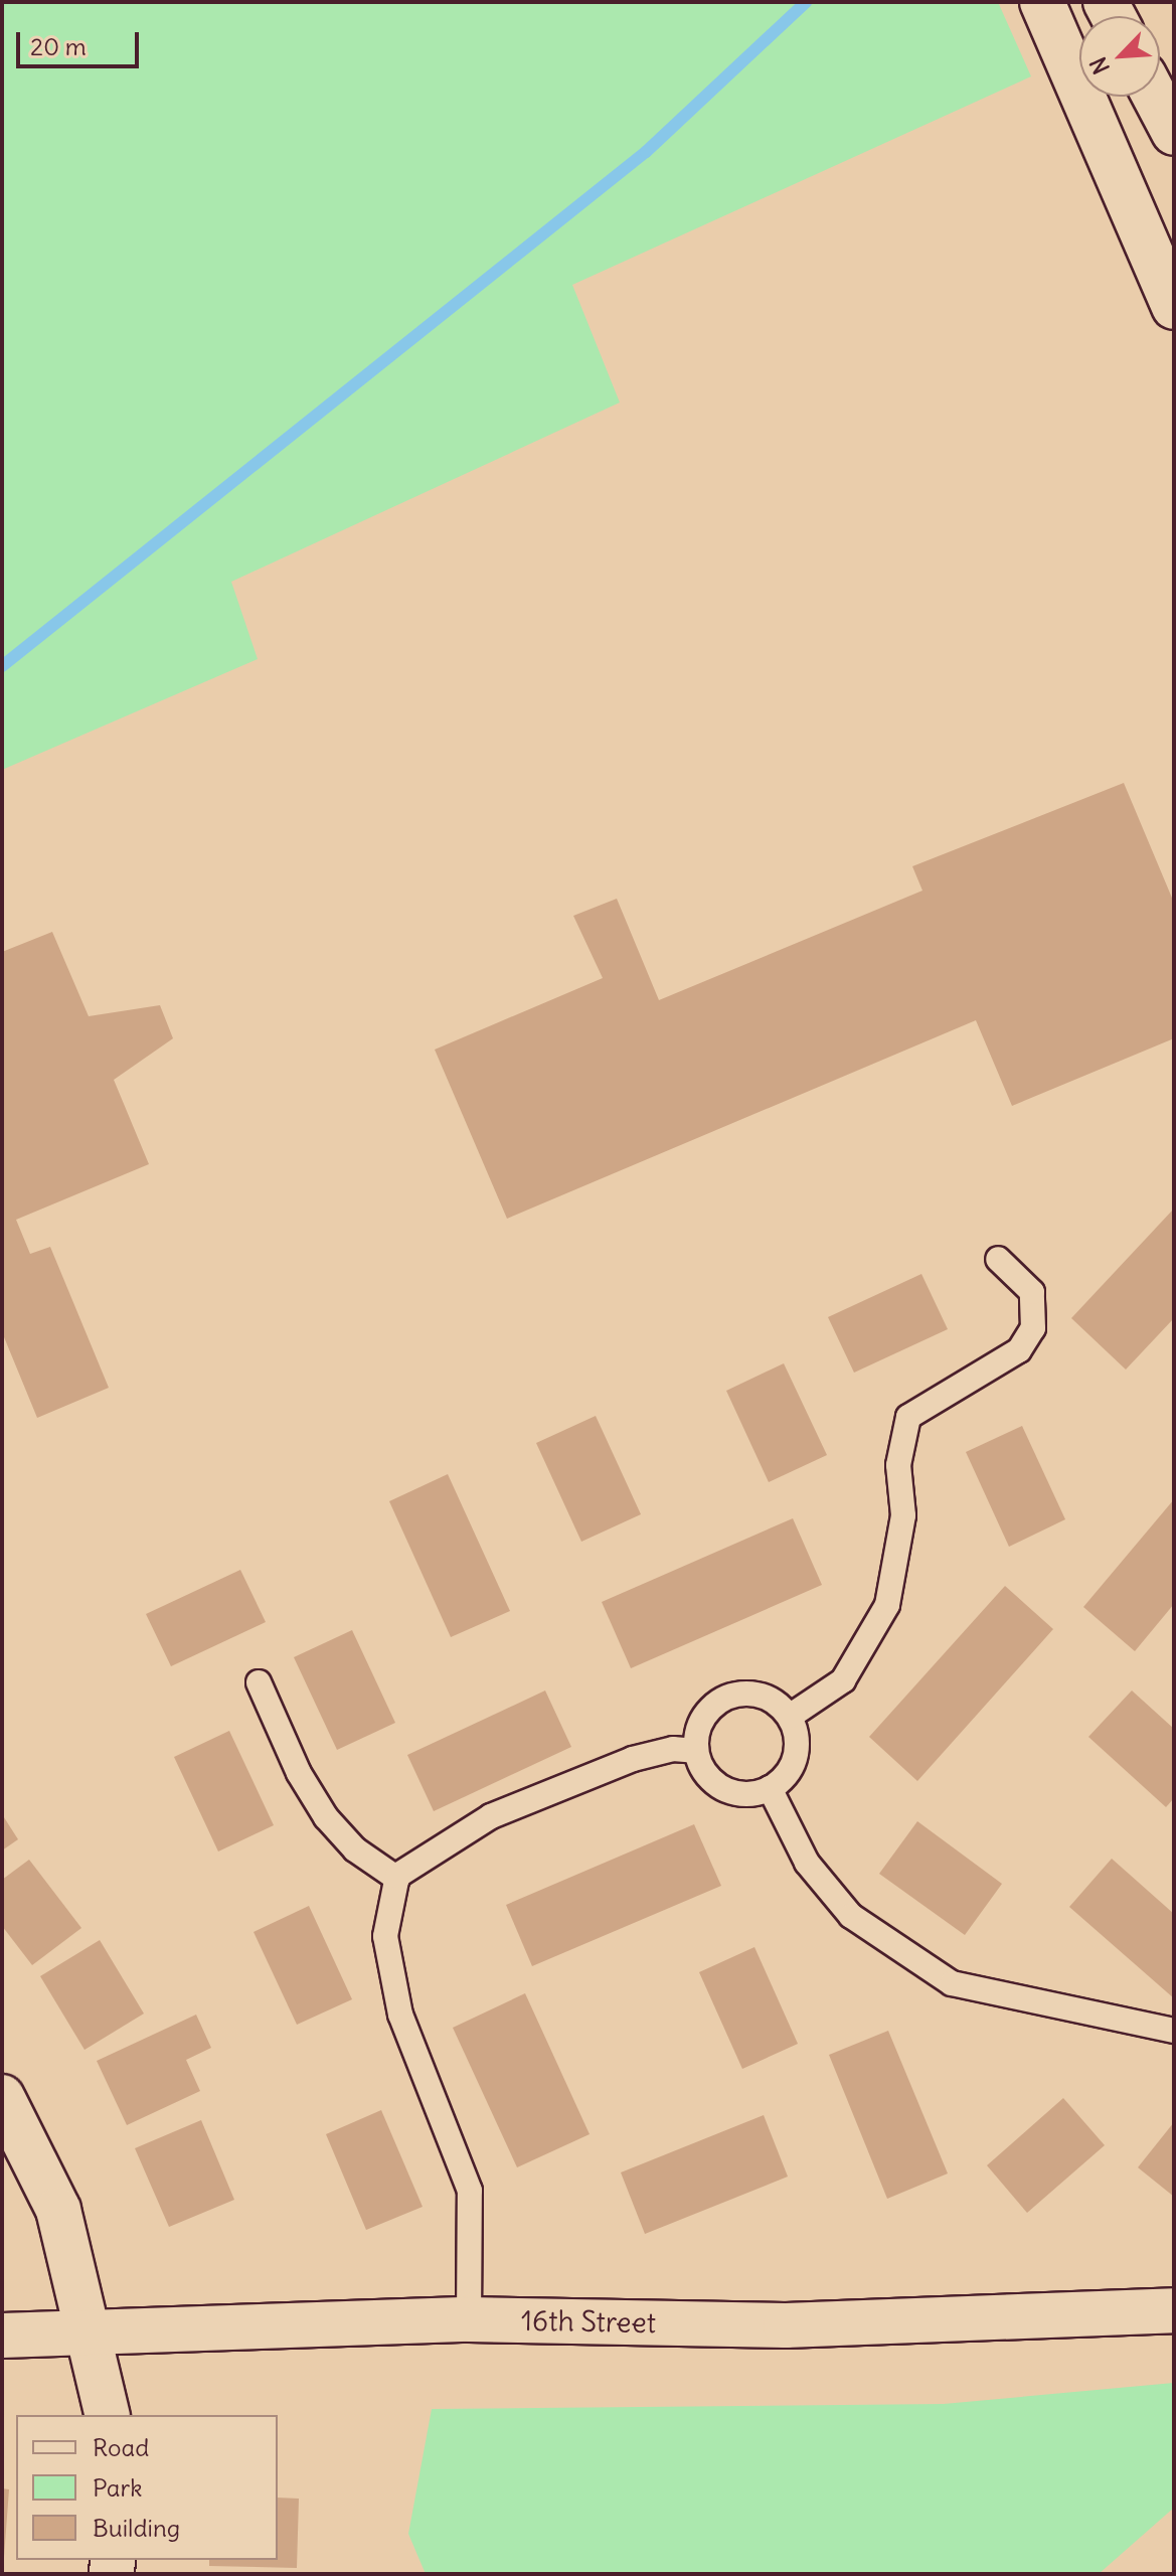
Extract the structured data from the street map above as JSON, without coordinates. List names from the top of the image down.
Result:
{
  "streets": {
    "street": ["16th Street"]
  },
  "legend": ["Road", "Park", "Building"],
  "scale_bar": "20 m",
  "north": "bottom left"
}
